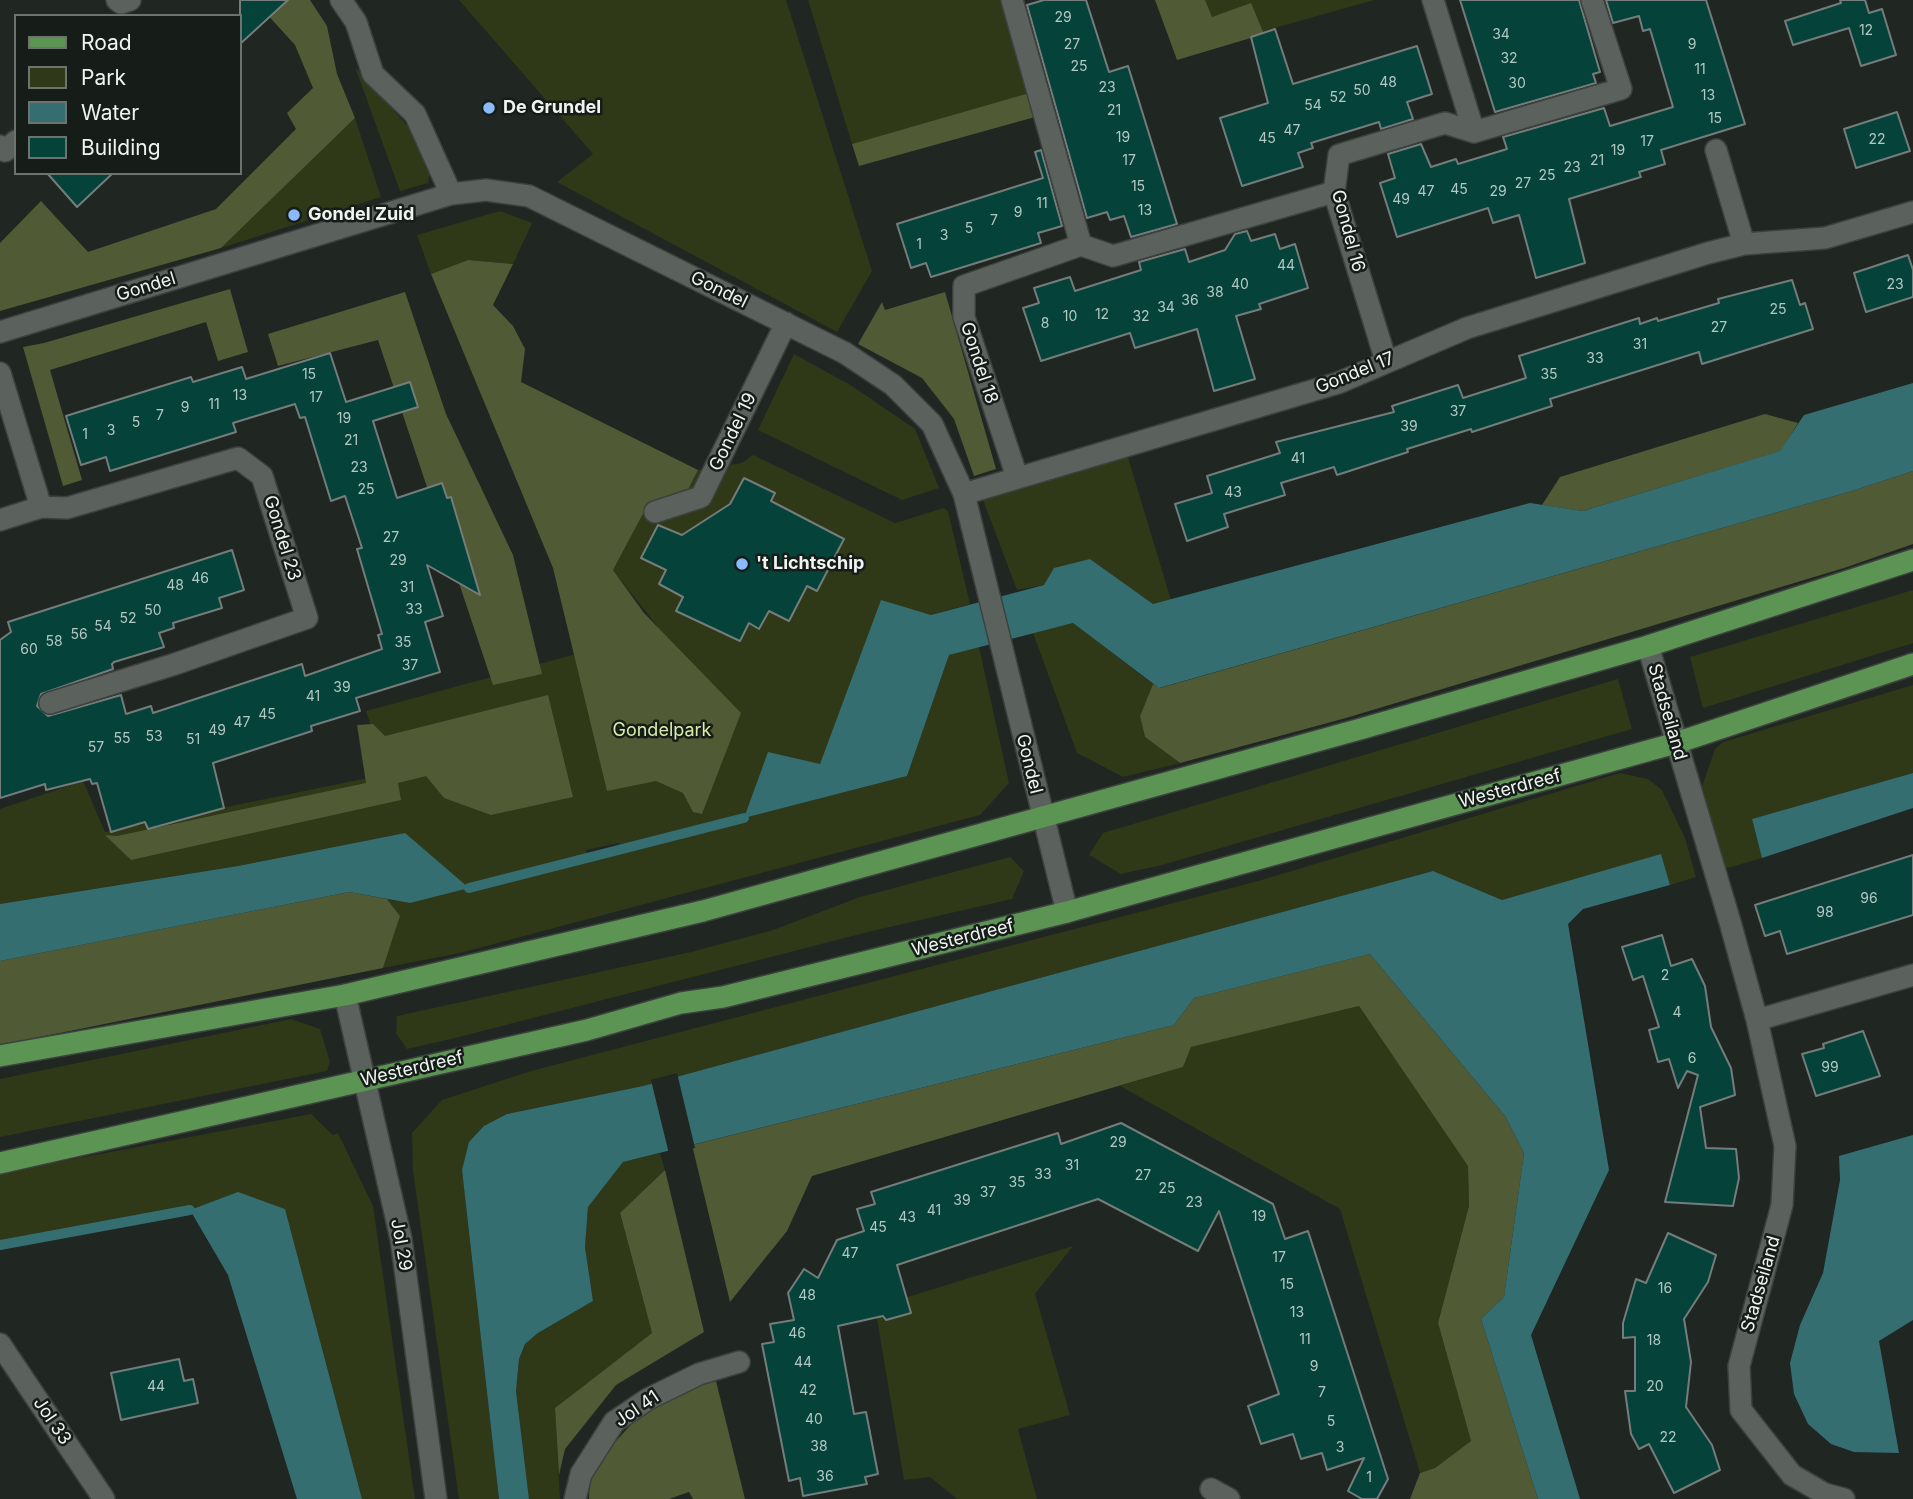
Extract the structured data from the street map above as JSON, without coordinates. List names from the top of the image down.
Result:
{
  "streets": {
    "main road": ["Westerdreef"],
    "street": [
      "Gondel 16",
      "Gondel",
      "Gondel 18",
      "Gondel 17",
      "Gondel 19",
      "Gondel 23",
      "Stadseiland",
      "Jol 29",
      "Jol 41",
      "Jol 33"
    ]
  },
  "crossings": [
    ["Gondel 16", "Gondel 17"],
    ["Gondel", "Gondel 17"],
    ["Gondel", "Gondel 19"],
    ["Gondel", "Westerdreef"],
    ["Gondel 18", "Gondel 17"],
    ["Stadseiland", "Westerdreef"],
    ["Westerdreef", "Jol 29"]
  ],
  "parks": ["Gondelpark"],
  "places": ["De Grundel", "Gondel Zuid", "'t Lichtschip"],
  "house_numbers": [
    "29",
    "12",
    "34",
    "27",
    "9",
    "32",
    "25",
    "11",
    "48",
    "30",
    "23",
    "50",
    "13",
    "52",
    "54",
    "21",
    "15",
    "47",
    "19",
    "45",
    "22",
    "17",
    "19",
    "17",
    "21",
    "23",
    "25",
    "27",
    "15",
    "45",
    "47",
    "29",
    "49",
    "11",
    "13",
    "9",
    "7",
    "5",
    "3",
    "1",
    "44",
    "40",
    "23",
    "38",
    "36",
    "34",
    "25",
    "12",
    "10",
    "32",
    "8",
    "27",
    "31",
    "33",
    "15",
    "35",
    "13",
    "17",
    "11",
    "9",
    "37",
    "7",
    "19",
    "5",
    "39",
    "3",
    "1",
    "21",
    "41",
    "23",
    "25",
    "43",
    "27",
    "29",
    "46",
    "48",
    "31",
    "33",
    "50",
    "52",
    "54",
    "56",
    "58",
    "35",
    "60",
    "37",
    "39",
    "41",
    "45",
    "47",
    "49",
    "53",
    "55",
    "51",
    "57",
    "96",
    "98",
    "2",
    "4",
    "6",
    "99",
    "29",
    "31",
    "33",
    "27",
    "35",
    "25",
    "37",
    "39",
    "23",
    "41",
    "19",
    "43",
    "45",
    "47",
    "17",
    "15",
    "16",
    "48",
    "13",
    "46",
    "11",
    "18",
    "44",
    "9",
    "44",
    "20",
    "42",
    "7",
    "40",
    "5",
    "22",
    "38",
    "3",
    "36",
    "1"
  ],
  "legend": [
    "Road",
    "Park",
    "Water",
    "Building"
  ]
}
